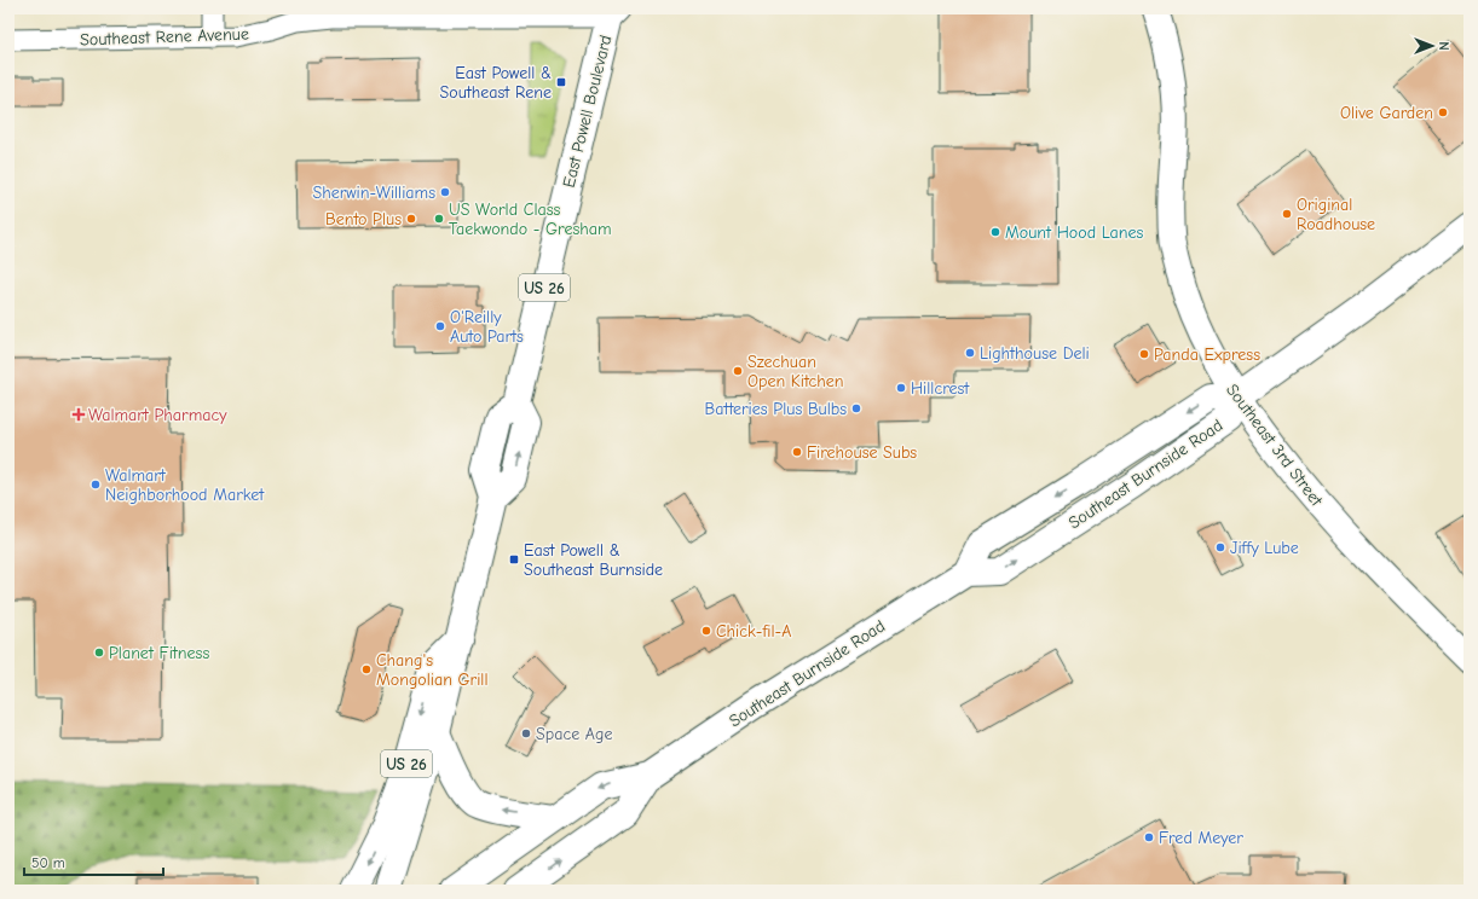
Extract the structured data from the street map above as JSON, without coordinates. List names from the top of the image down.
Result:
{
  "streets": {
    "main road": ["East Powell Boulevard", "US 26", "Southeast Burnside Road"],
    "street": ["Southeast Rene Avenue", "Southeast 3rd Street"]
  },
  "crossings": [
    ["Southeast Rene Avenue", "East Powell Boulevard"],
    ["East Powell Boulevard", "US 26"],
    ["Southeast 3rd Street", "Southeast Burnside Road"]
  ],
  "places": {
    "transit": ["East Powell & Southeast Rene", "East Powell & Southeast Burnside"],
    "other": [
      "Olive Garden",
      "Sherwin-Williams",
      "Original Roadhouse",
      "Bento Plus",
      "US World Class Taekwondo - Gresham",
      "Mount Hood Lanes",
      "O'Reilly Auto Parts",
      "Lighthouse Deli",
      "Panda Express",
      "Szechuan Open Kitchen",
      "Hillcrest",
      "Batteries Plus Bulbs",
      "Firehouse Subs",
      "Walmart Neighborhood Market",
      "Jiffy Lube",
      "Chick-fil-A",
      "Planet Fitness",
      "Chang's Mongolian Grill",
      "Space Age",
      "Fred Meyer"
    ],
    "health": ["Walmart Pharmacy"]
  },
  "scale_bar": "50 m",
  "north": "right"
}
